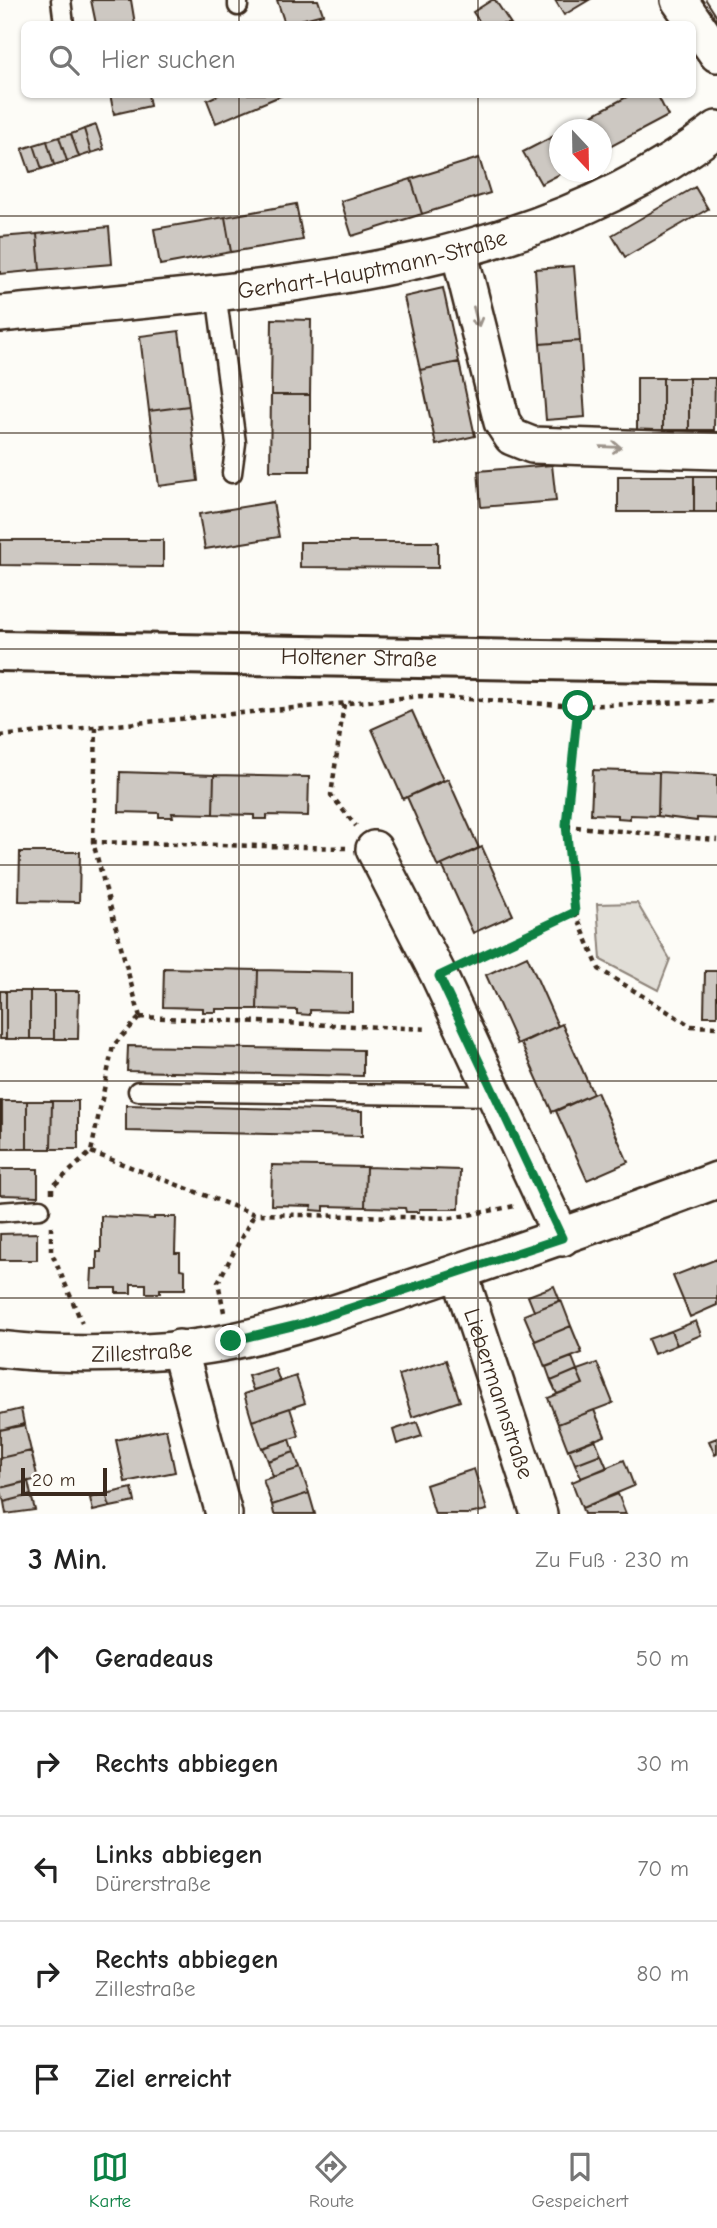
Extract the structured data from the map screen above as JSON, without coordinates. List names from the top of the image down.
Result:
{
  "streets": {
    "street": [
      "Gerhart-Hauptmann-Straße",
      "Holtener Straße",
      "Zillestraße",
      "Liebermannstraße"
    ]
  },
  "crossings": [
    ["Zillestraße", "Liebermannstraße"]
  ],
  "scale_bar": "20 m",
  "north": "bottom",
  "page": {
    "search": "Hier suchen",
    "scale": "20 m",
    "heading": ["3 Min.", "Zu Fuß · 230 m"],
    "list": [
      ["Geradeaus", "50 m"],
      ["Rechts abbiegen", "30 m"],
      ["Links abbiegen", "Dürerstraße", "70 m"],
      ["Rechts abbiegen", "Zillestraße", "80 m"],
      "Ziel erreicht"
    ],
    "nav": ["Karte", "Route", "Gespeichert"]
  }
}
